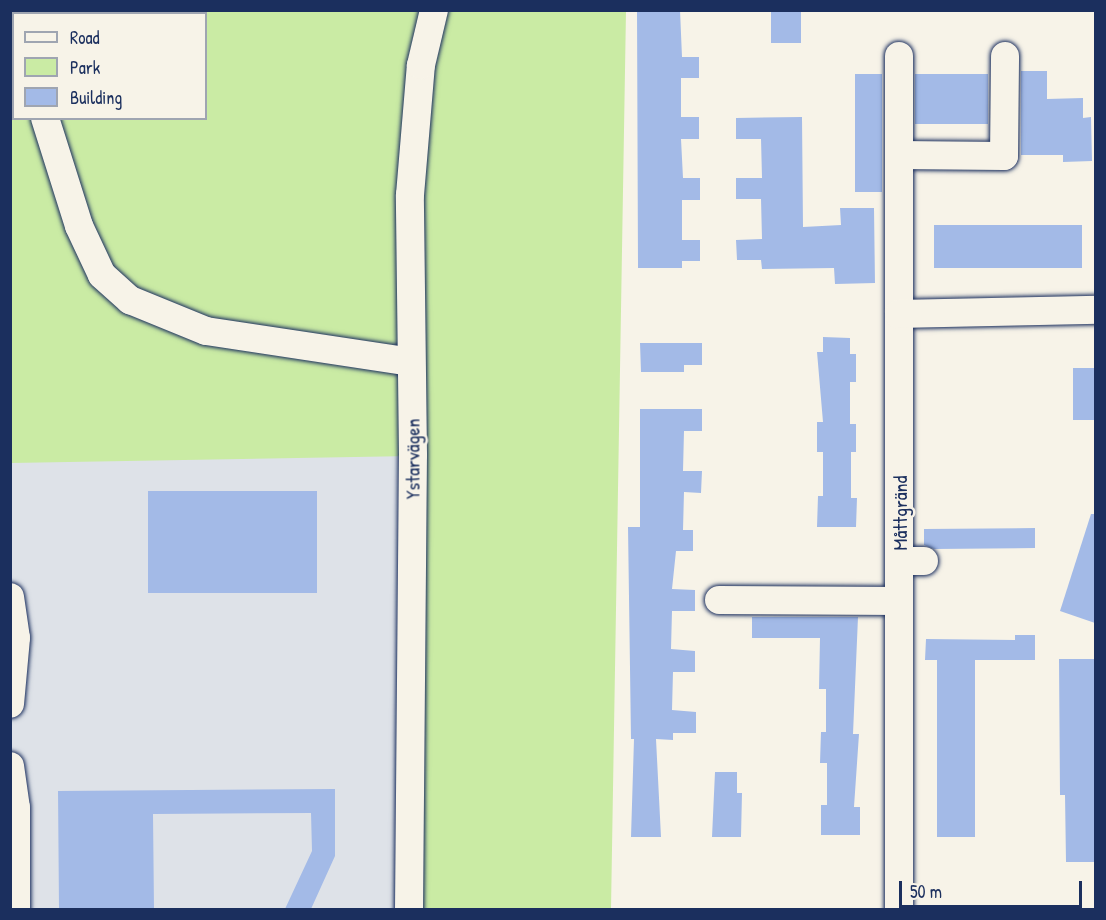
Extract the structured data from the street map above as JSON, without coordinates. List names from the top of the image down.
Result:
{
  "streets": {
    "street": ["Ystarvägen", "Måttgränd"]
  },
  "legend": ["Road", "Park", "Building"],
  "scale_bar": "50 m"
}
